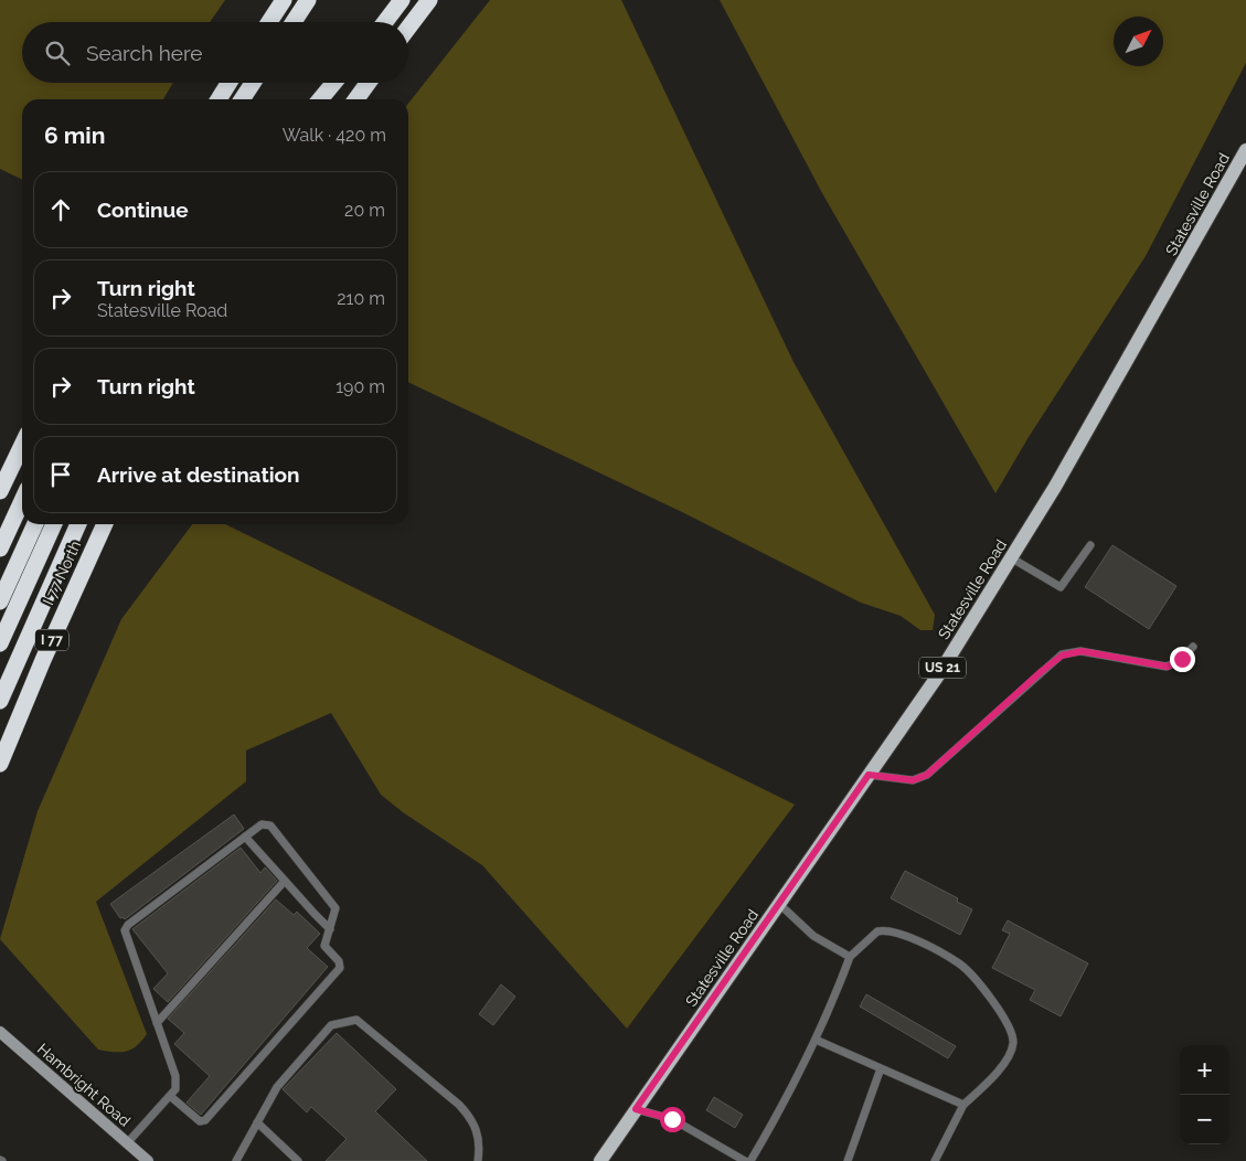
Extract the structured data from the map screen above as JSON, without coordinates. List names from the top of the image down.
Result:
{
  "streets": {
    "highway": ["I 77 North", "I 77"],
    "main road": ["Statesville Road", "US 21", "Hambright Road"]
  },
  "north": "top right",
  "page": {
    "search": "Search here",
    "heading": ["6 min", "Walk · 420 m"],
    "list": [
      ["Continue", "20 m"],
      ["Turn right", "Statesville Road", "210 m"],
      ["Turn right", "190 m"],
      "Arrive at destination"
    ],
    "map_buttons": ["+", "−"]
  }
}
